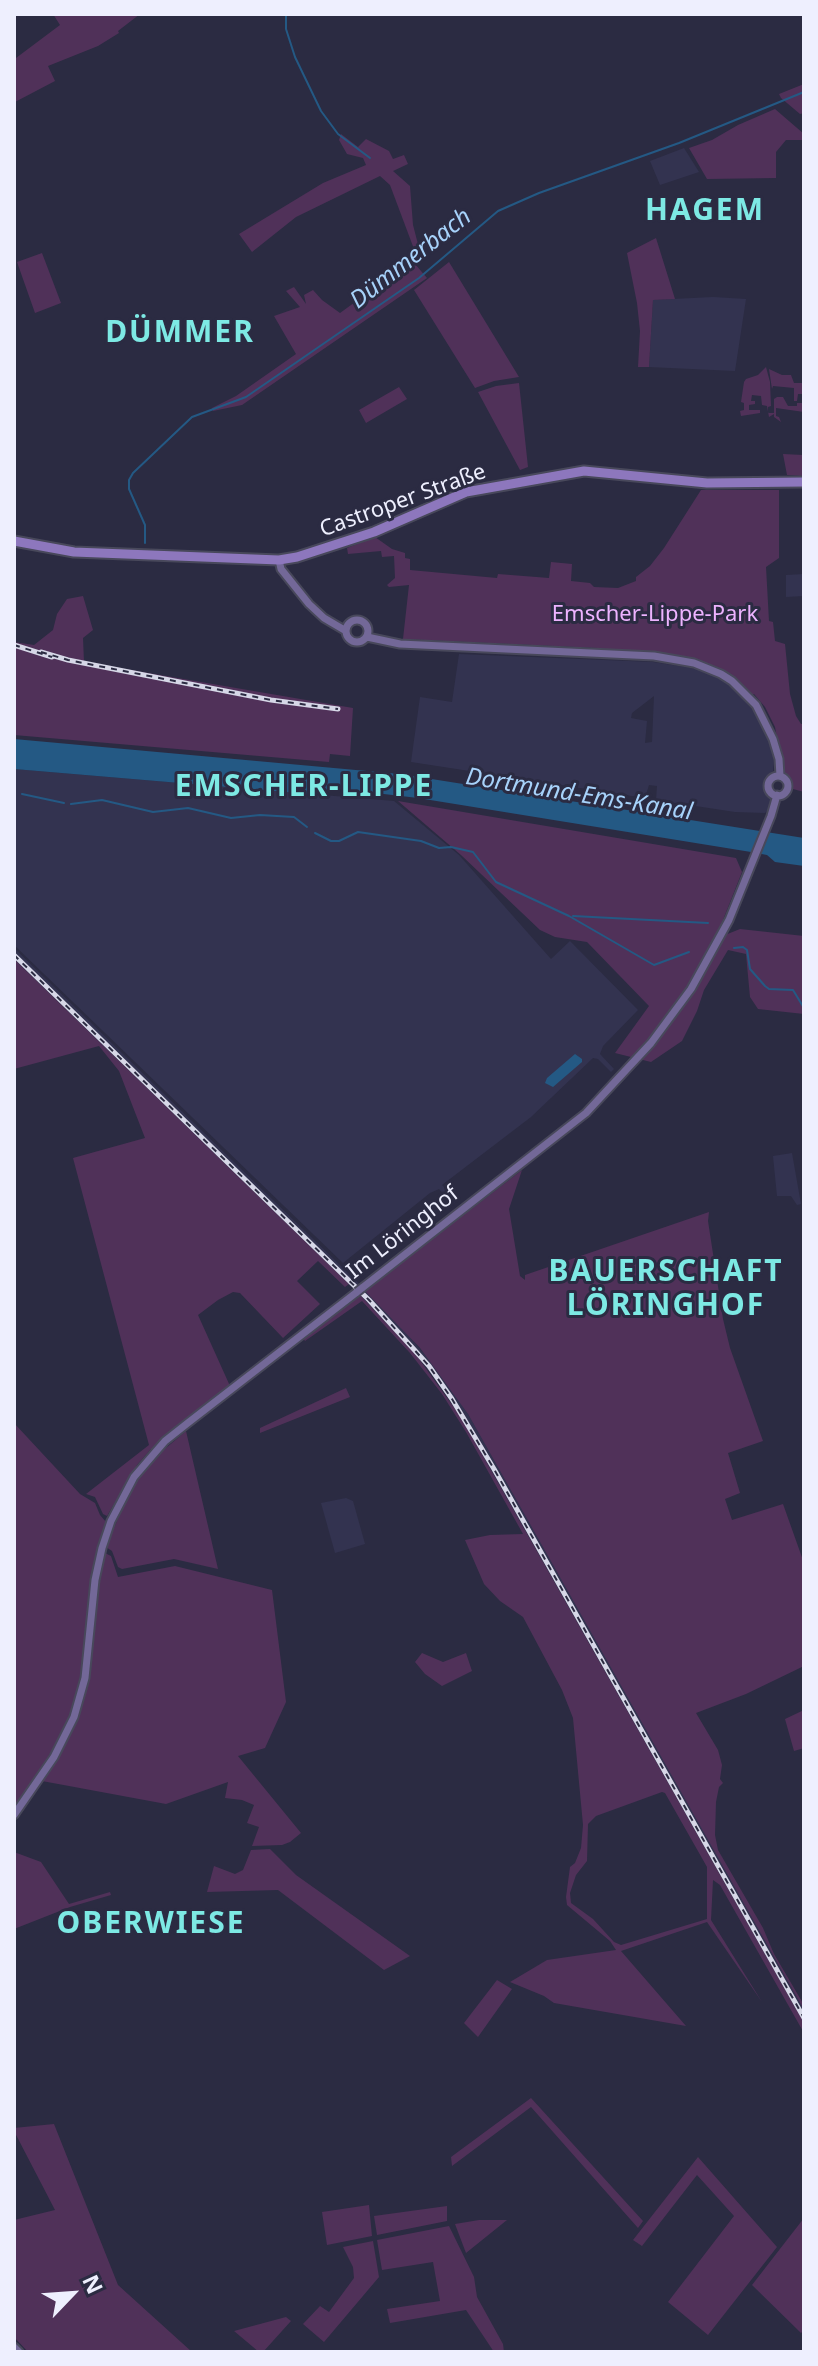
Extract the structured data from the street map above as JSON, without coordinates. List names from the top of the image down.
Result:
{
  "streets": {
    "main road": ["Castroper Straße"],
    "street": ["Im Löringhof"]
  },
  "districts": [
    "HAGEM",
    "DÜMMER",
    "EMSCHER-LIPPE",
    "BAUERSCHAFT LÖRINGHOF",
    "OBERWIESE"
  ],
  "water": ["Dümmerbach", "Dortmund-Ems-Kanal"],
  "parks": ["Emscher-Lippe-Park"],
  "north": "top right"
}
